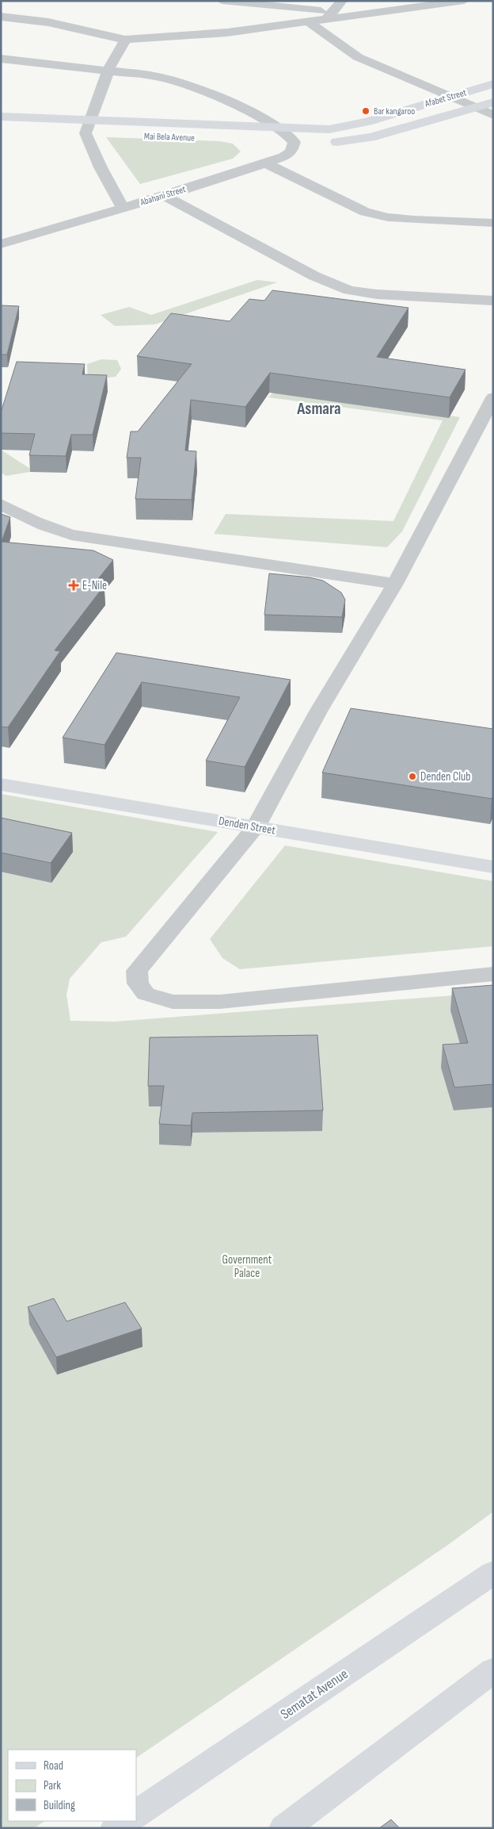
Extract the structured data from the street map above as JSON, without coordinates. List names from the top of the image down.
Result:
{
  "streets": {
    "main road": [
      "Afabet Street",
      "Mai Bela Avenue",
      "Denden Street",
      "Sematat Avenue"
    ],
    "street": ["Abahani Street"]
  },
  "crossings": [
    ["Afabet Street", "Mai Bela Avenue"],
    ["Afabet Street", "Abahani Street"]
  ],
  "districts": ["Asmara"],
  "parks": ["Government Palace"],
  "places": {
    "other": ["Bar kangaroo", "Denden Club"],
    "health": ["E-Nile"]
  },
  "legend": ["Road", "Park", "Building"]
}
